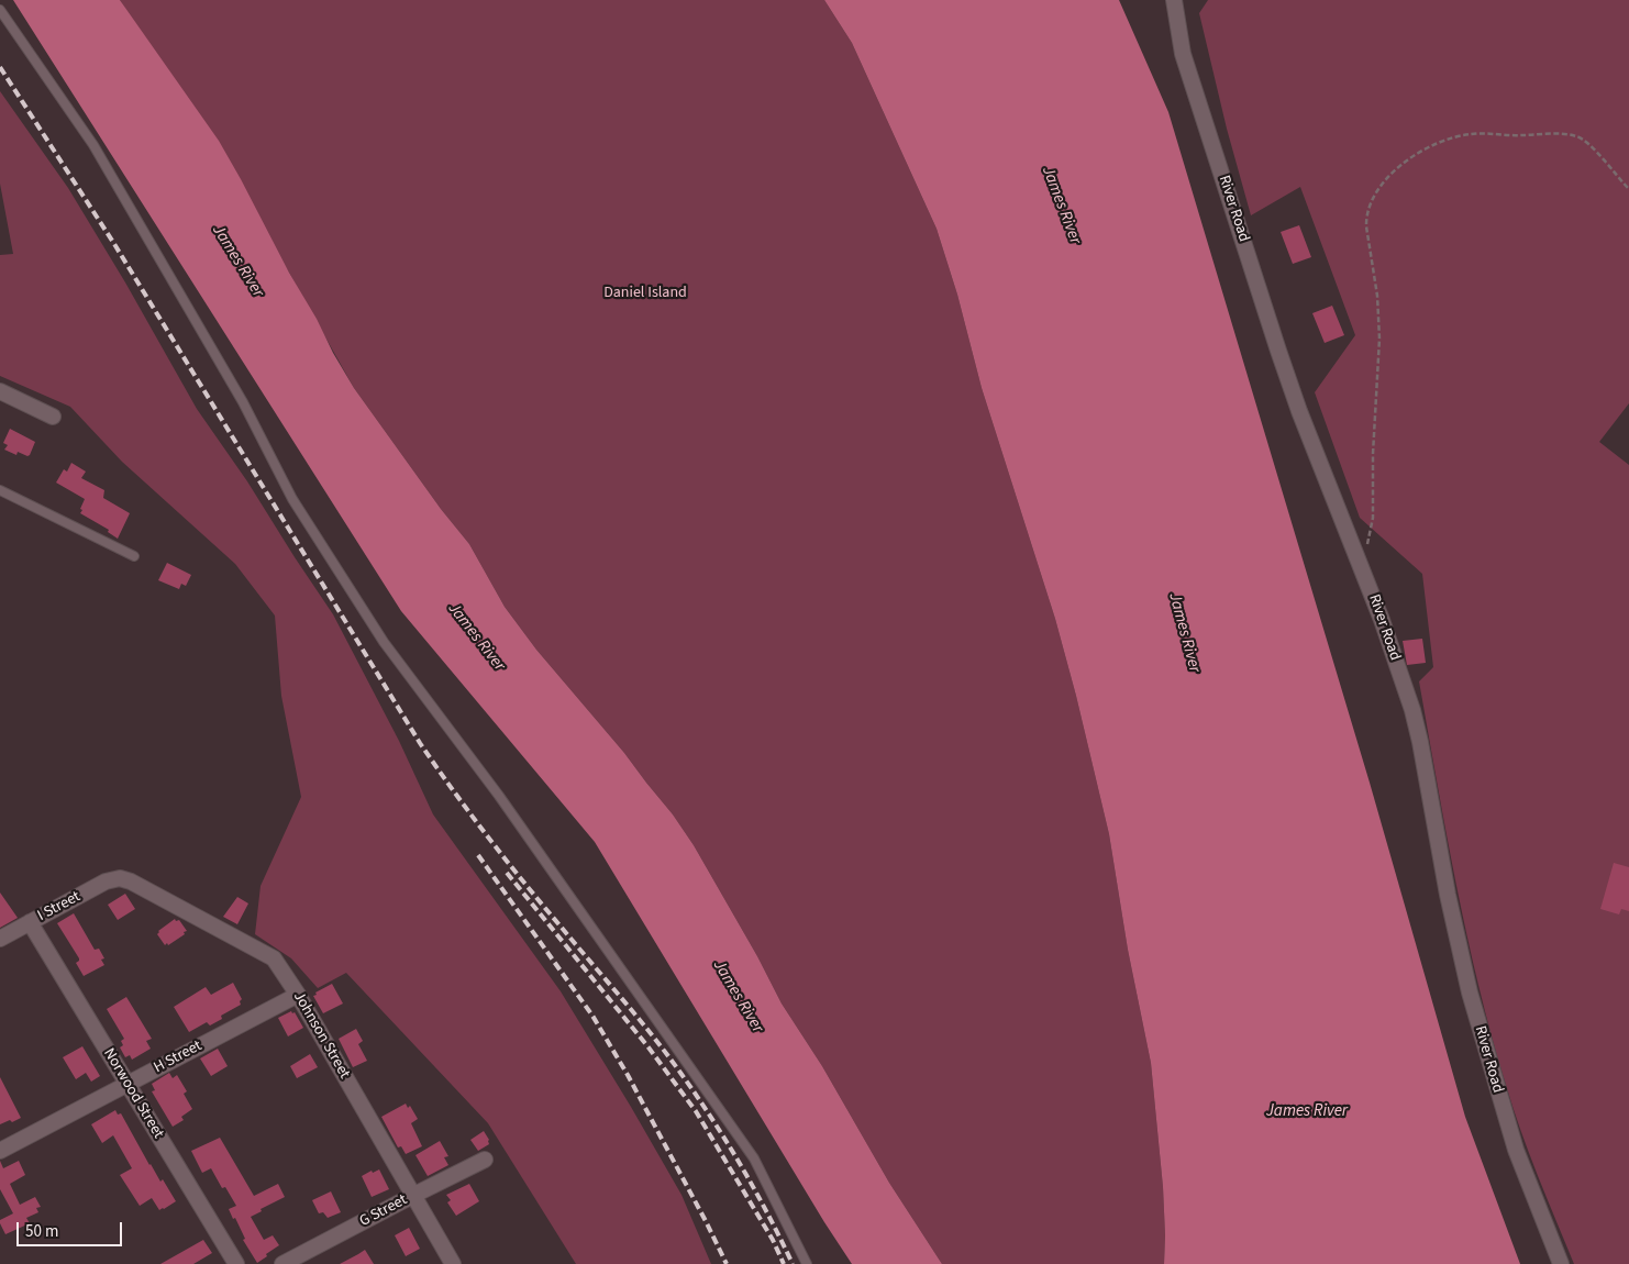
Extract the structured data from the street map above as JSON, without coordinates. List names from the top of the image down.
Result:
{
  "streets": {
    "street": [
      "River Road",
      "I Street",
      "Johnson Street",
      "H Street",
      "Norwood Street",
      "G Street"
    ]
  },
  "crossings": [
    ["I Street", "Johnson Street"],
    ["I Street", "Norwood Street"],
    ["Johnson Street", "H Street"],
    ["Johnson Street", "G Street"],
    ["H Street", "Norwood Street"]
  ],
  "water": ["James River"],
  "parks": ["Daniel Island"],
  "scale_bar": "50 m"
}
